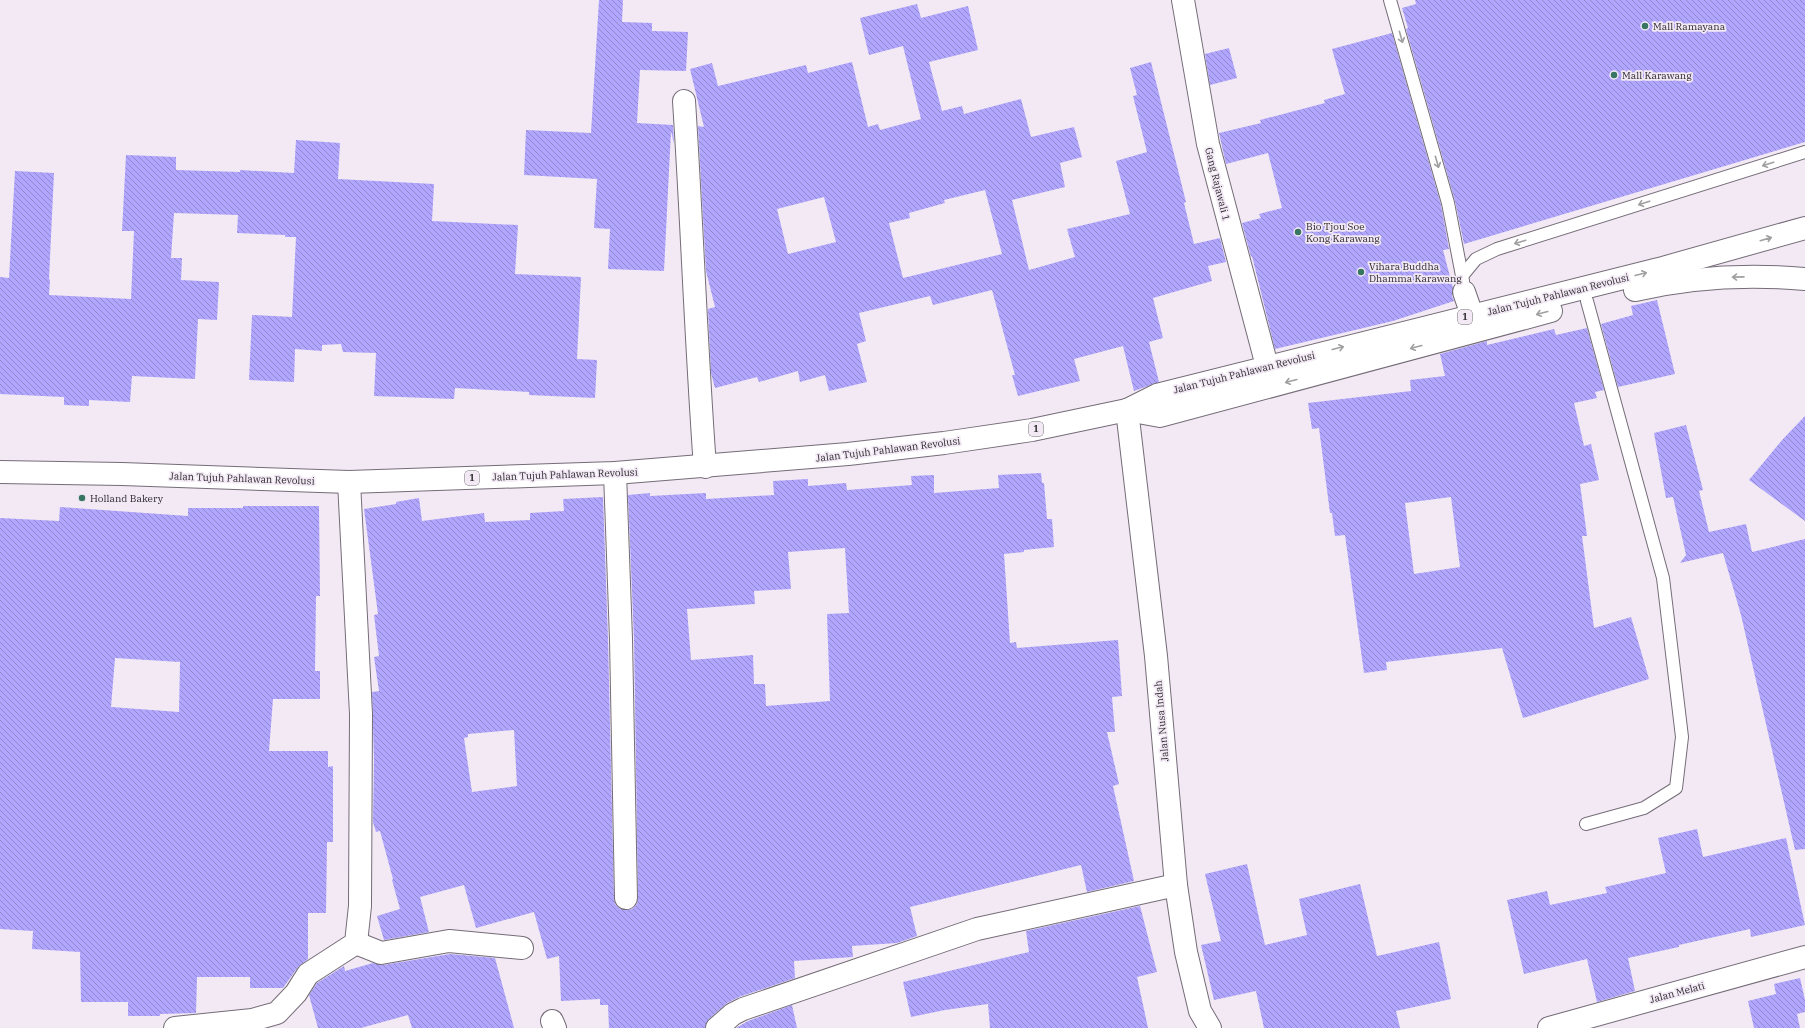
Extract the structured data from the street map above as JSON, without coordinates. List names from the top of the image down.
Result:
{
  "streets": {
    "street": [
      "Gang Rajawali 1",
      "Jalan Tujuh Pahlawan Revolusi",
      "1",
      "Jalan Nusa Indah",
      "Jalan Melati"
    ]
  },
  "crossings": [
    ["Gang Rajawali 1", "Jalan Tujuh Pahlawan Revolusi"],
    ["Jalan Tujuh Pahlawan Revolusi", "Jalan Nusa Indah"]
  ],
  "places": [
    "Mall Ramayana",
    "Mall Karawang",
    "Bio Tjou Soe Kong Karawang",
    "Vihara Buddha Dhamma Karawang",
    "Holland Bakery"
  ]
}
